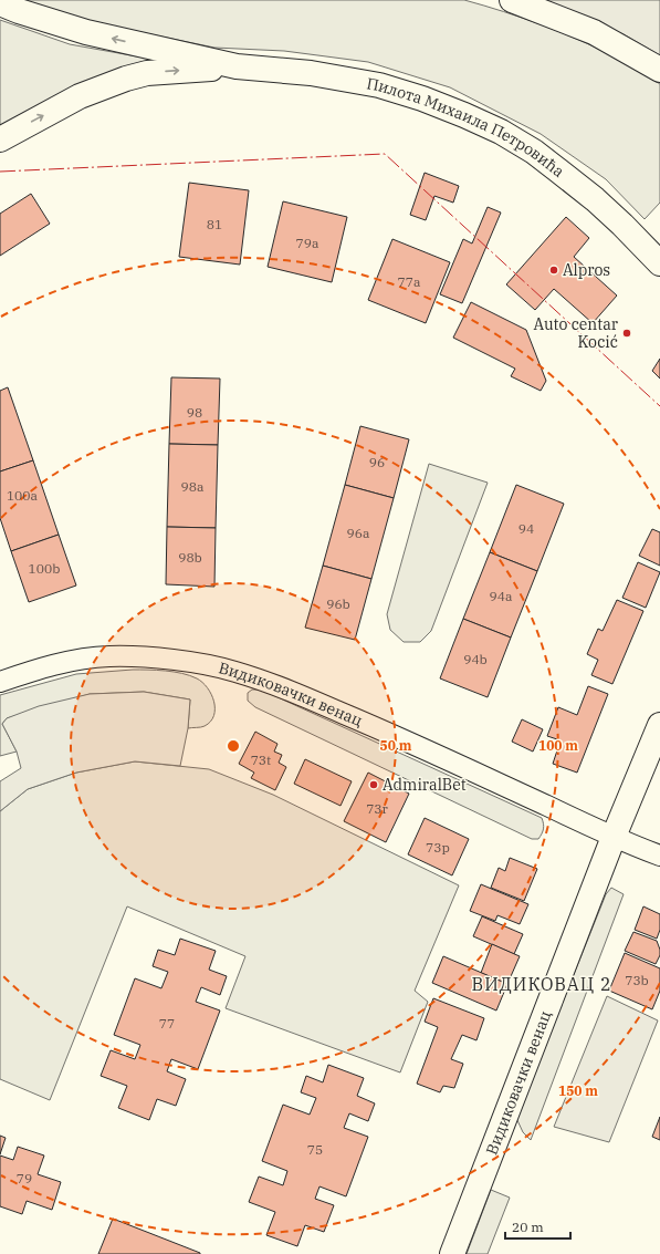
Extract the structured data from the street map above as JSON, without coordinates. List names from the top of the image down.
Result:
{
  "streets": {
    "main road": ["Пилота Михаила Петровића", "Видиковачки венац"]
  },
  "districts": ["ВИДИКОВАЦ 2"],
  "places": ["Alpros", "Auto centar Kocić", "AdmiralBet"],
  "house_numbers": [
    "81",
    "79a",
    "77a",
    "98",
    "96",
    "98a",
    "100a",
    "94",
    "96a",
    "98b",
    "100b",
    "94a",
    "96b",
    "94b",
    "73t",
    "73r",
    "73p",
    "73b",
    "77",
    "75",
    "79"
  ],
  "scale_bar": "20 m",
  "rings": ["50 m", "100 m", "150 m"]
}
